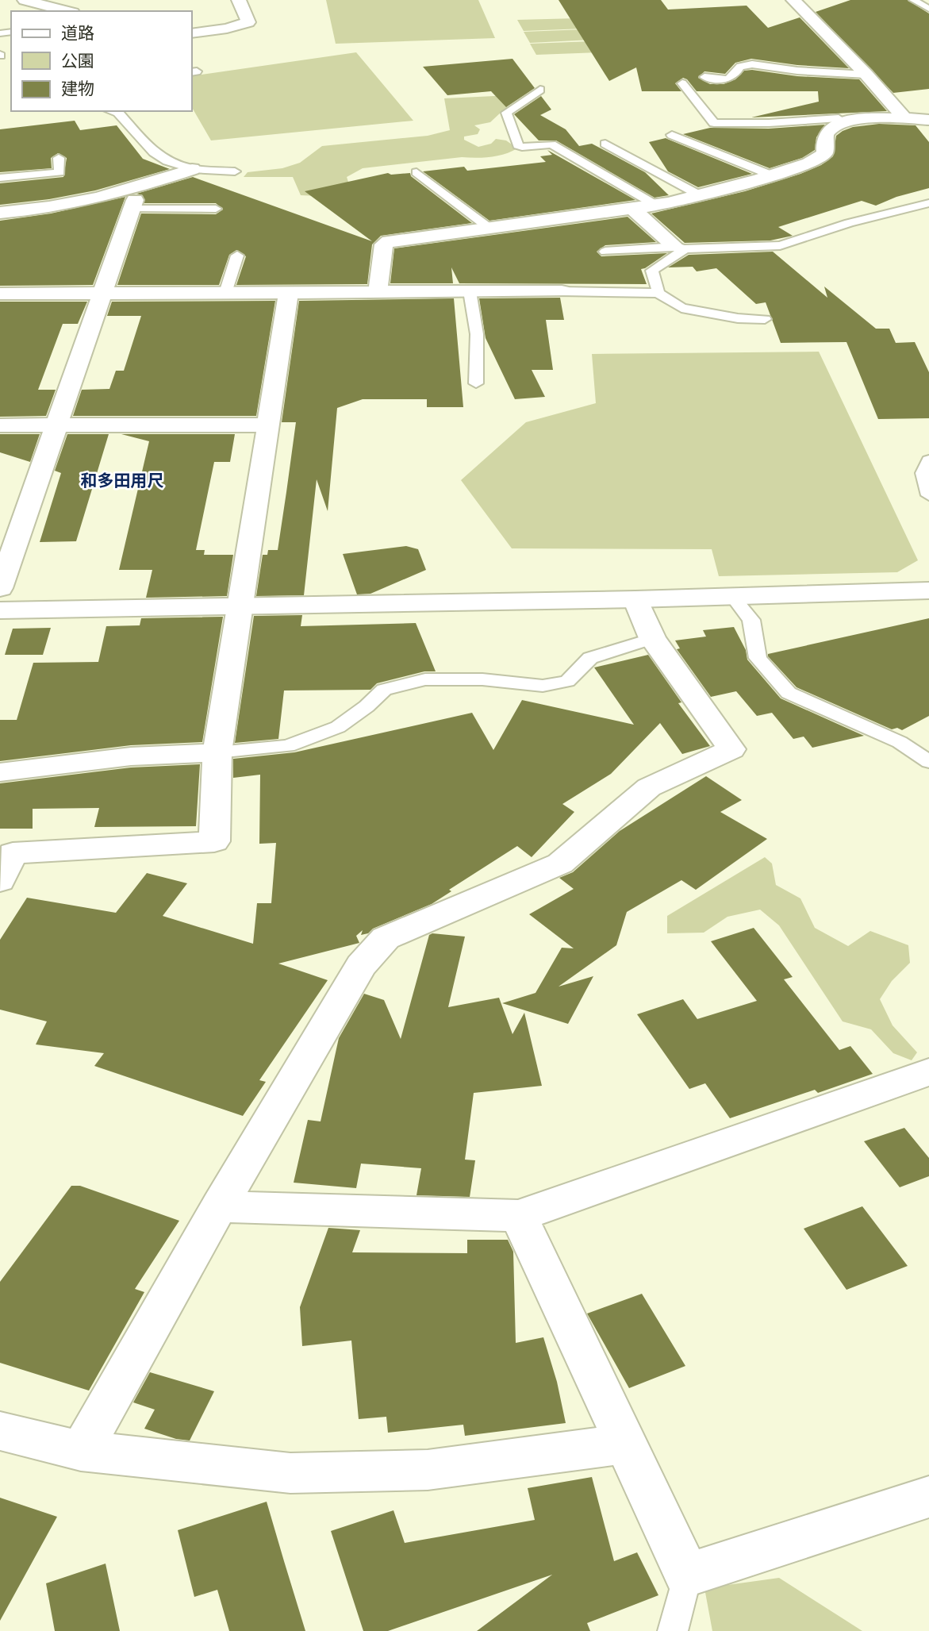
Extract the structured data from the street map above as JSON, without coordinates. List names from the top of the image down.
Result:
{
  "districts": ["和多田用尺"],
  "legend": ["道路", "公園", "建物"]
}
